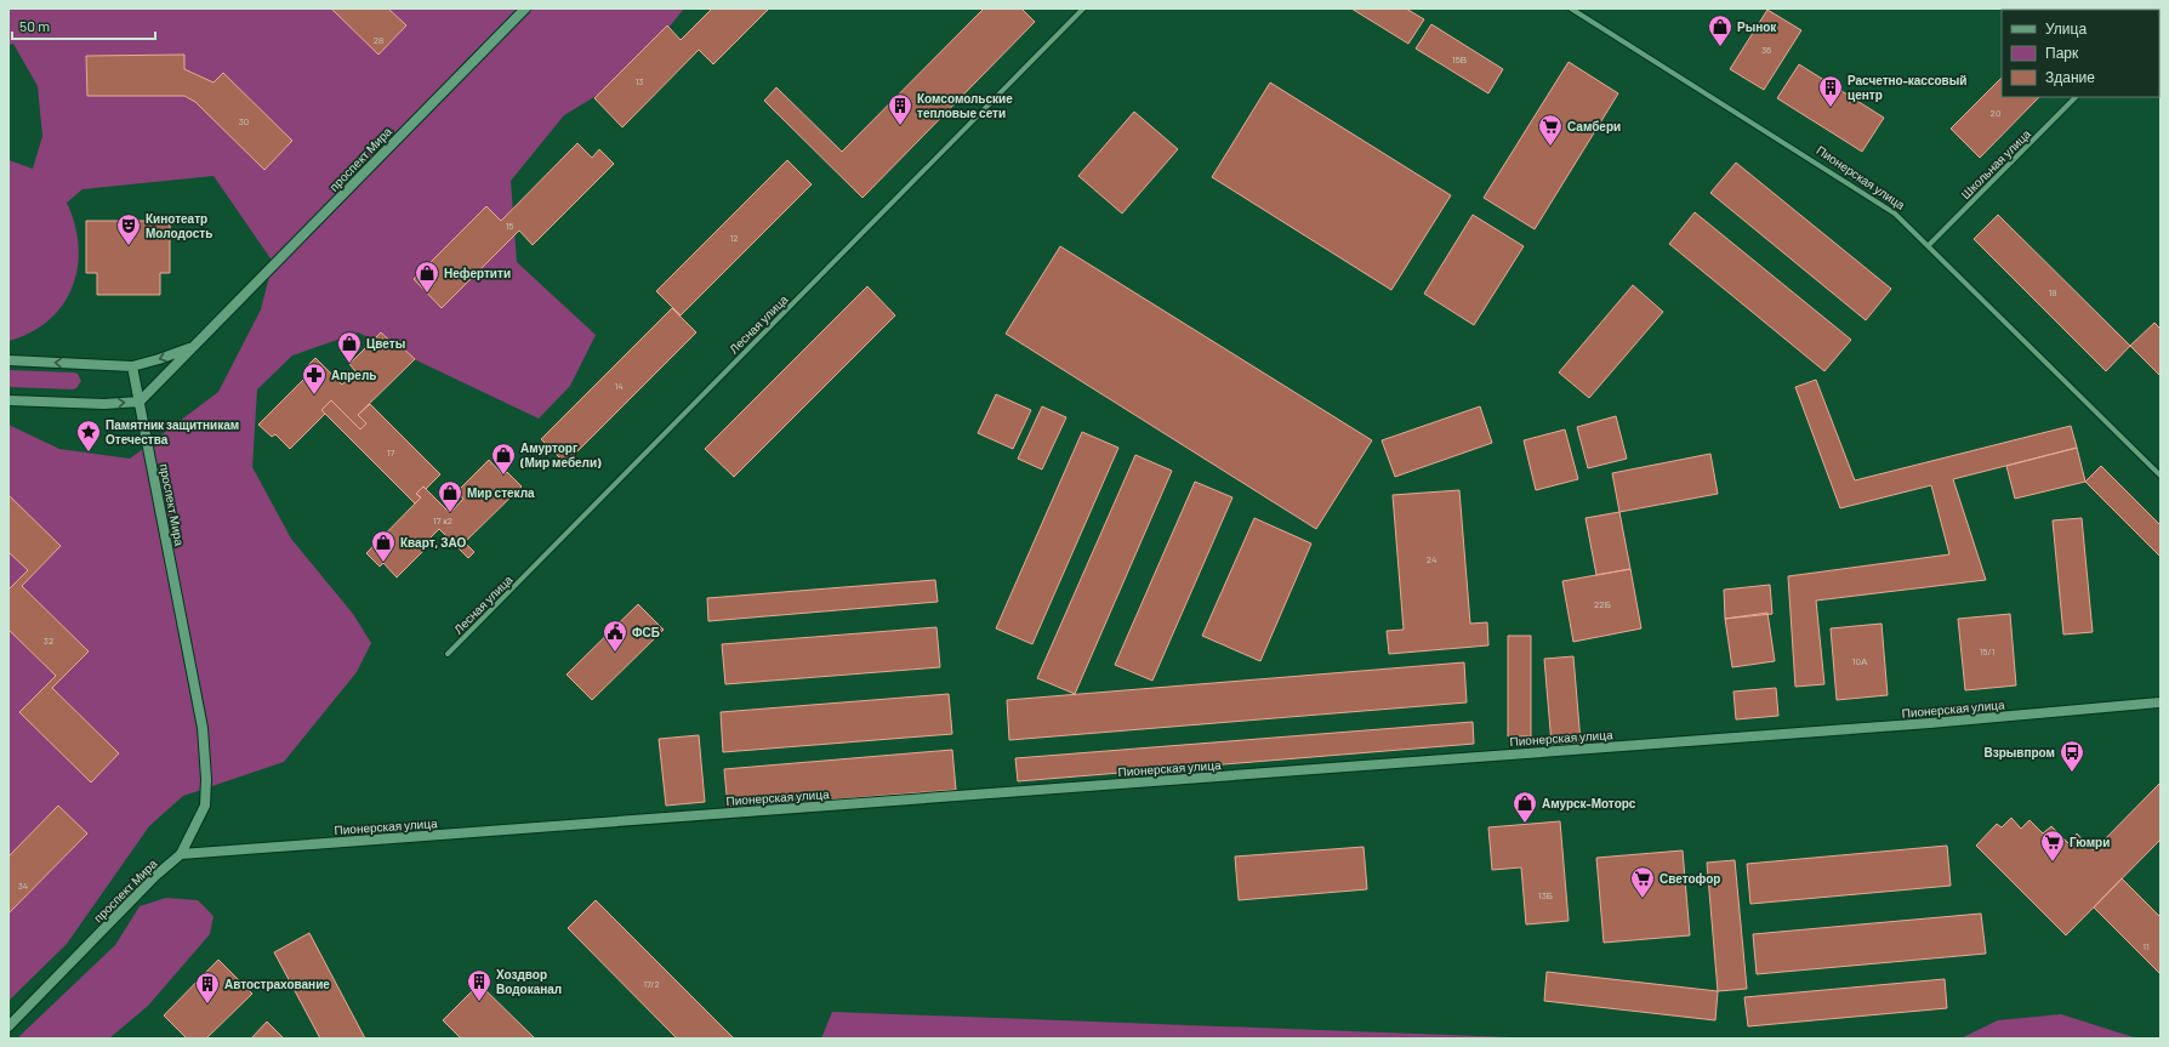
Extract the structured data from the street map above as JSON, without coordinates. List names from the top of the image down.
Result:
{
  "streets": {
    "street": [
      "проспект Мира",
      "Школьная улица",
      "Пионерская улица",
      "Лесная улица"
    ]
  },
  "crossings": [
    ["проспект Мира", "Пионерская улица"],
    ["Школьная улица", "Пионерская улица"]
  ],
  "places": {
    "shop": [
      "Рынок",
      "Нефертити",
      "Цветы",
      "Амурторг (Мир мебели)",
      "Мир стекла",
      "Кварт, ЗАО",
      "Амурск-Моторс"
    ],
    "building": [
      "Расчетно-кассовый центр",
      "Комсомольские тепловые сети",
      "Хоздвор Водоканал",
      "Автострахование"
    ],
    "supermarket": ["Самбери", "Гюмри", "Светофор"],
    "theatre": ["Кинотеатр Молодость"],
    "pharmacy": ["Апрель"],
    "place": ["Памятник защитникам Отечества"],
    "public building": ["ФСБ"],
    "bus stop": ["Взрывпром"]
  },
  "house_numbers": [
    "28",
    "36",
    "15В",
    "13",
    "20",
    "30",
    "15",
    "12",
    "18",
    "14",
    "17",
    "17 к2",
    "24",
    "22Б",
    "32",
    "15/1",
    "10А",
    "34",
    "13Б",
    "11",
    "17/2"
  ],
  "legend": ["Улица", "Парк", "Здание"],
  "scale_bar": "50 m"
}
